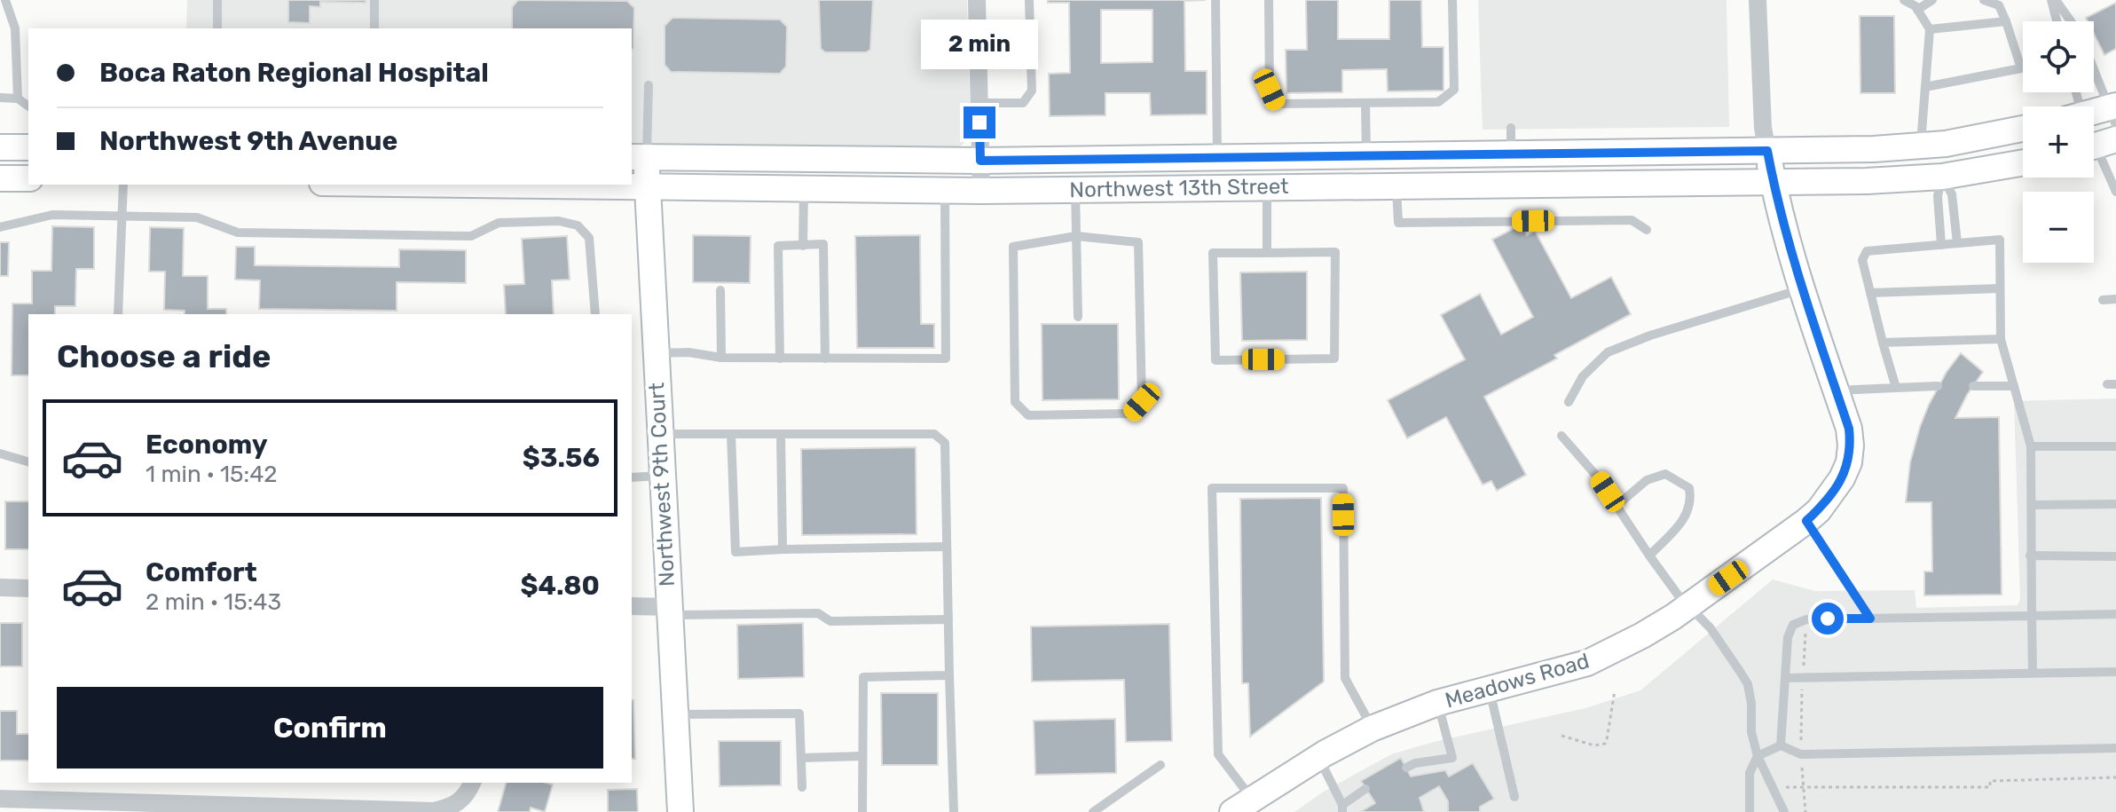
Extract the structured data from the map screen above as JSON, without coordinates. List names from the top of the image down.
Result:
{
  "streets": {
    "street": ["Northwest 13th Street", "Northwest 9th Court", "Meadows Road"]
  },
  "crossings": [
    ["Northwest 13th Street", "Northwest 9th Court"],
    ["Northwest 13th Street", "Meadows Road"]
  ],
  "page": {
    "bubble": "2 min",
    "map_buttons": ["+", "−"],
    "banner": ["Boca Raton Regional Hospital", "Northwest 9th Avenue"],
    "heading": "Choose a ride",
    "list": [
      {
        "name": "Economy",
        "note": "1 min · 15:42",
        "value": "$3.56"
      },
      {
        "name": "Comfort",
        "note": "2 min · 15:43",
        "value": "$4.80"
      }
    ],
    "buttons": "Confirm"
  }
}
